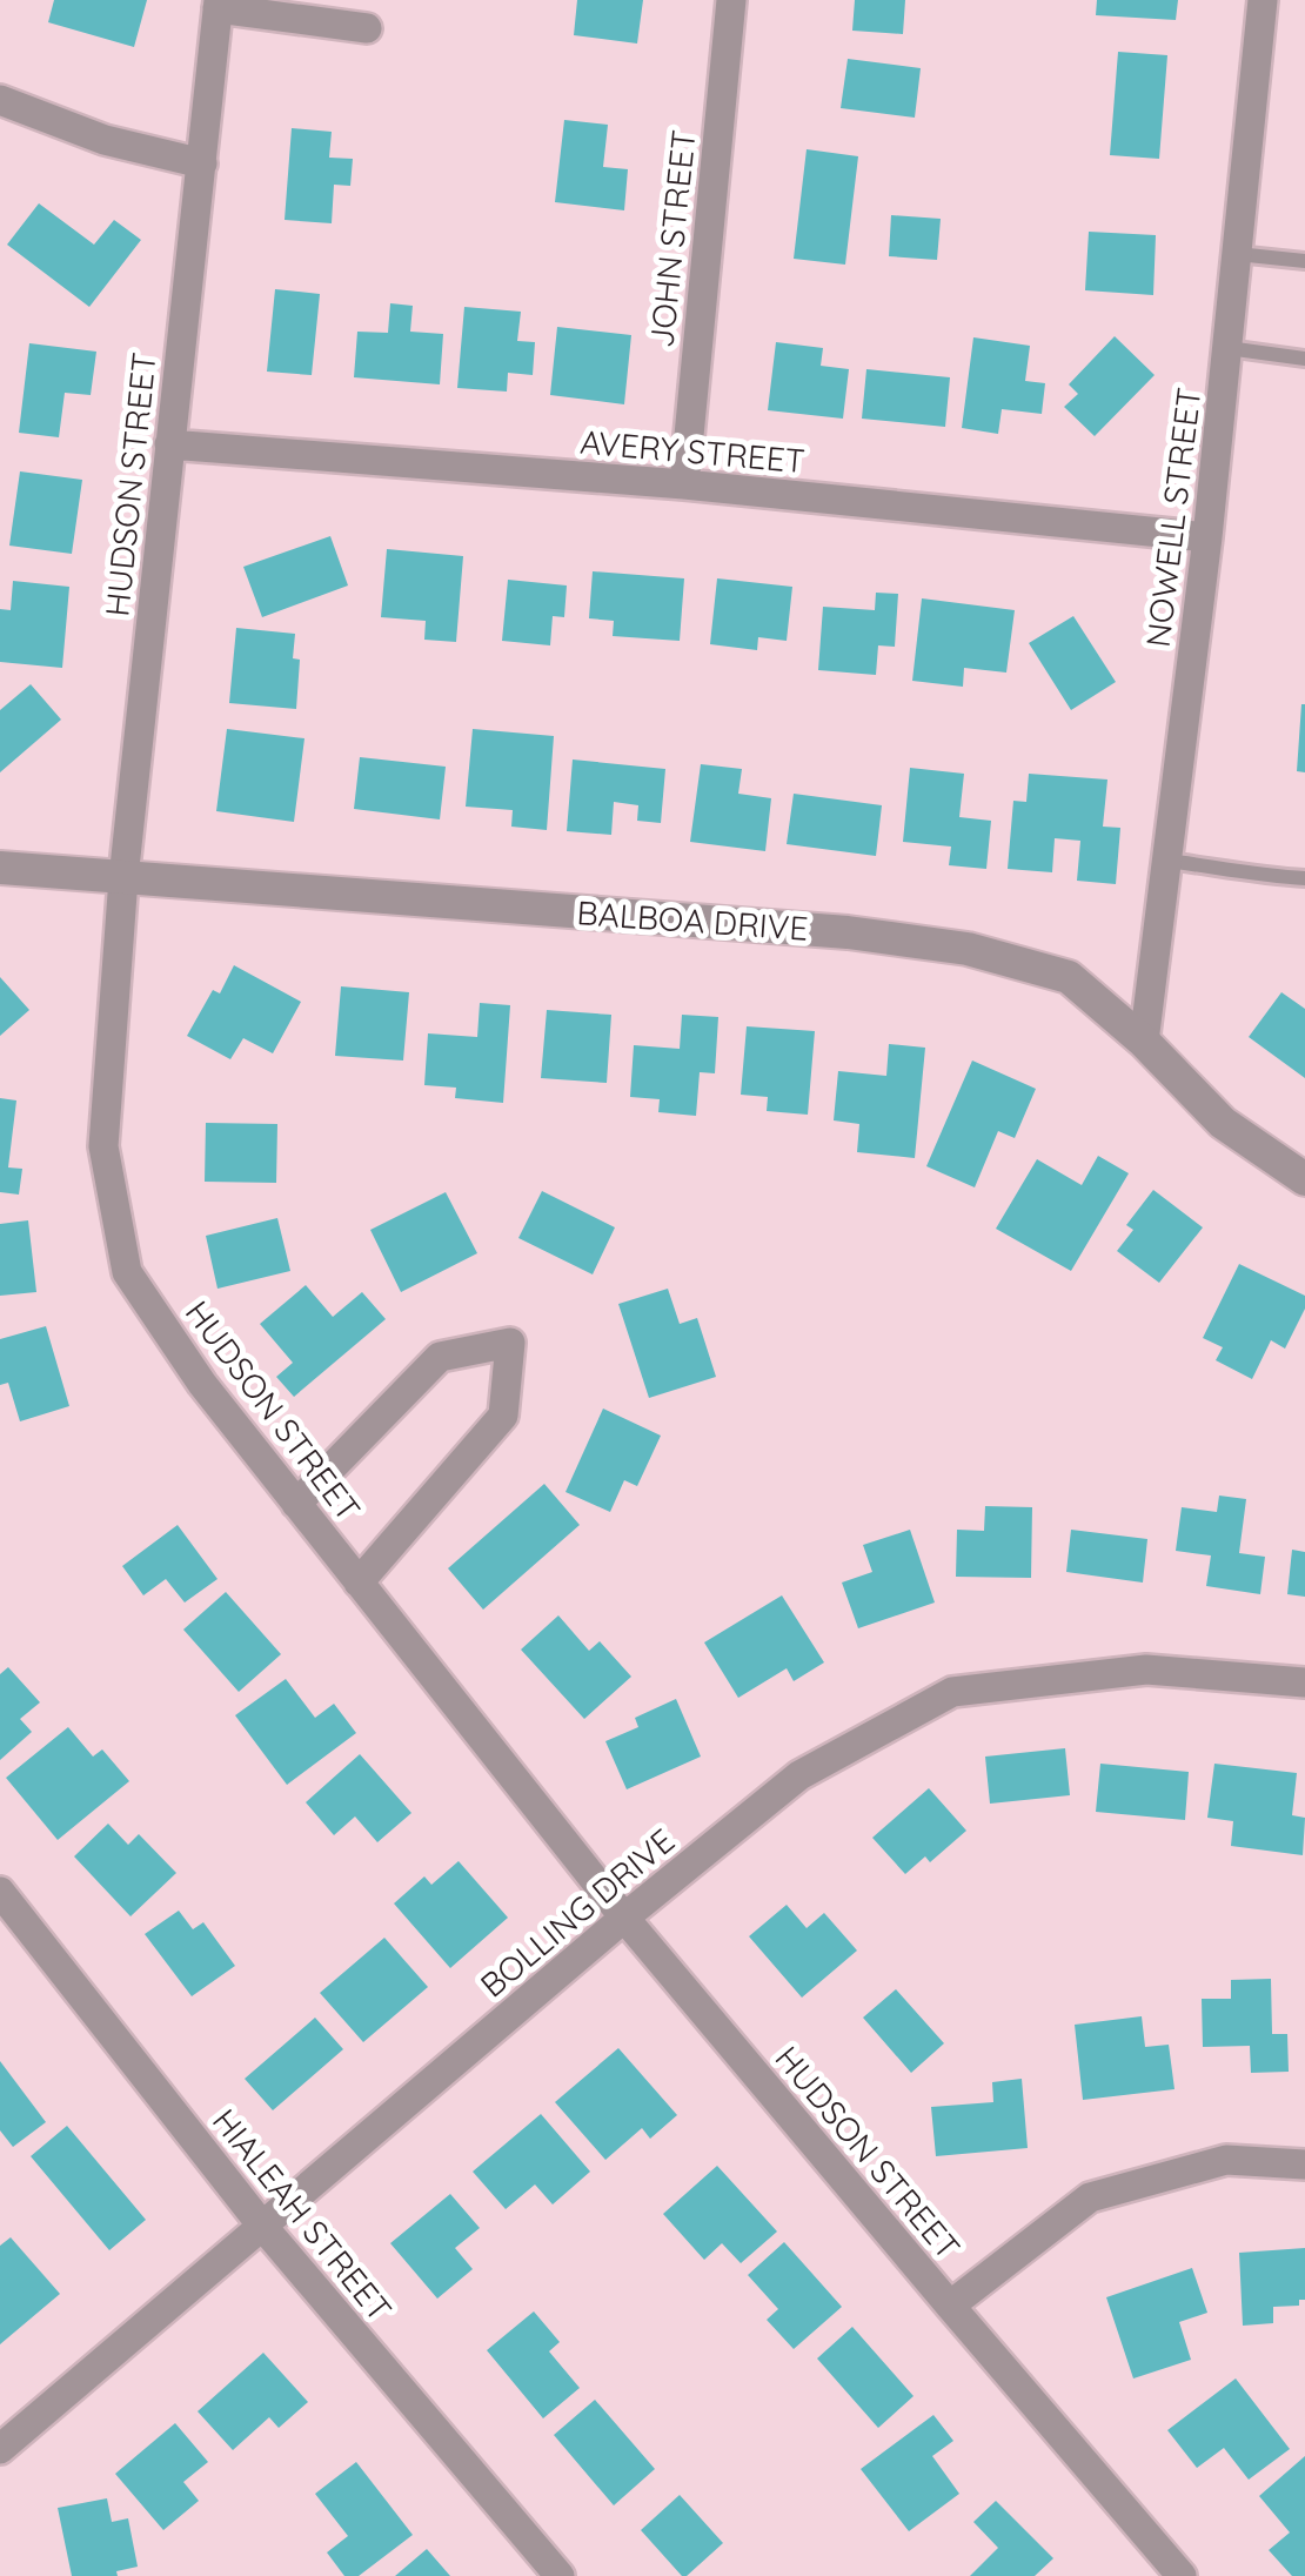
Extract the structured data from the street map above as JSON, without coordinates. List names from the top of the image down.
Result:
{
  "streets": {
    "street": [
      "JOHN STREET",
      "AVERY STREET",
      "HUDSON STREET",
      "NOWELL STREET",
      "BALBOA DRIVE",
      "BOLLING DRIVE",
      "HIALEAH STREET"
    ]
  },
  "crossings": [
    ["JOHN STREET", "AVERY STREET"],
    ["AVERY STREET", "HUDSON STREET"],
    ["AVERY STREET", "NOWELL STREET"],
    ["HUDSON STREET", "BALBOA DRIVE"],
    ["HUDSON STREET", "BOLLING DRIVE"],
    ["NOWELL STREET", "BALBOA DRIVE"],
    ["BOLLING DRIVE", "HIALEAH STREET"]
  ]
}
